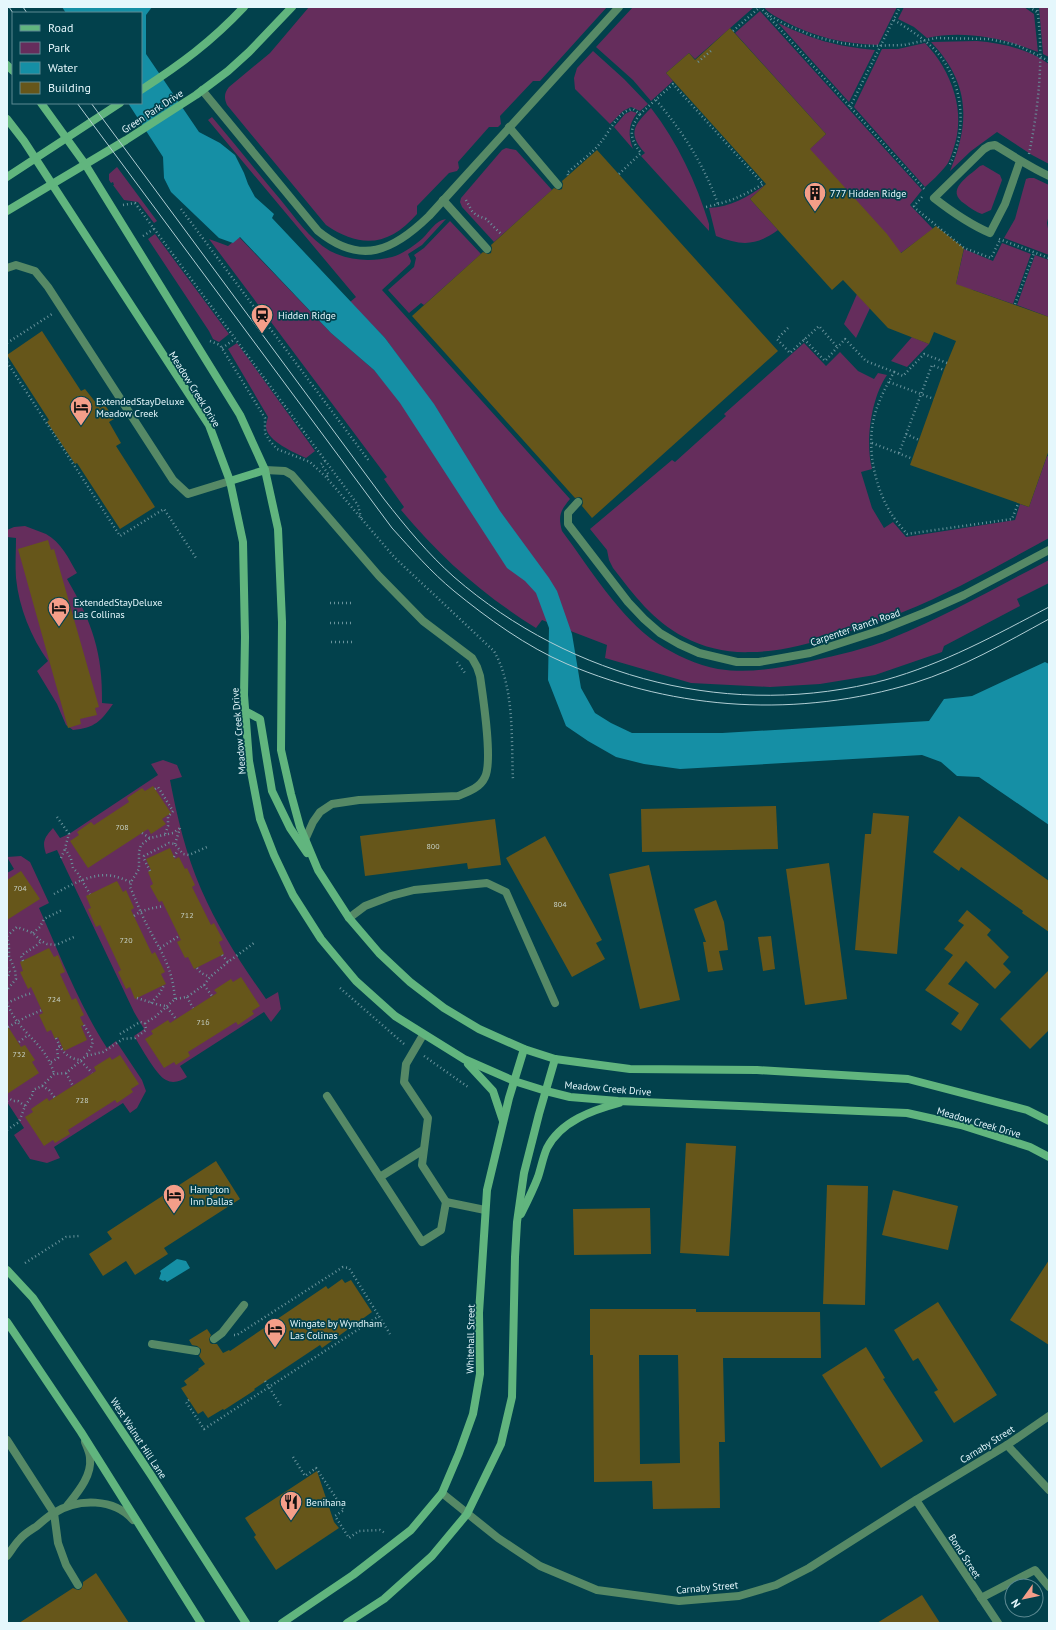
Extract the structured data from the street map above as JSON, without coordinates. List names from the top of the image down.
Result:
{
  "streets": {
    "street": [
      "Green Park Drive",
      "Meadow Creek Drive",
      "Carpenter Ranch Road",
      "Whitehall Street",
      "West Walnut Hill Lane",
      "Carnaby Street",
      "Bond Street"
    ]
  },
  "crossings": [
    ["Green Park Drive", "Meadow Creek Drive"],
    ["Meadow Creek Drive", "Whitehall Street"],
    ["Whitehall Street", "Carnaby Street"],
    ["Carnaby Street", "Bond Street"]
  ],
  "places": {
    "building": ["777 Hidden Ridge"],
    "station": ["Hidden Ridge"],
    "hotel": [
      "ExtendedStayDeluxe Meadow Creek",
      "ExtendedStayDeluxe Las Collinas",
      "Hampton Inn Dallas",
      "Wingate by Wyndham Las Colinas"
    ],
    "restaurant": ["Benihana"]
  },
  "house_numbers": [
    "708",
    "800",
    "704",
    "804",
    "712",
    "720",
    "724",
    "716",
    "732",
    "728"
  ],
  "legend": [
    "Road",
    "Park",
    "Water",
    "Building"
  ],
  "north": "bottom left"
}
